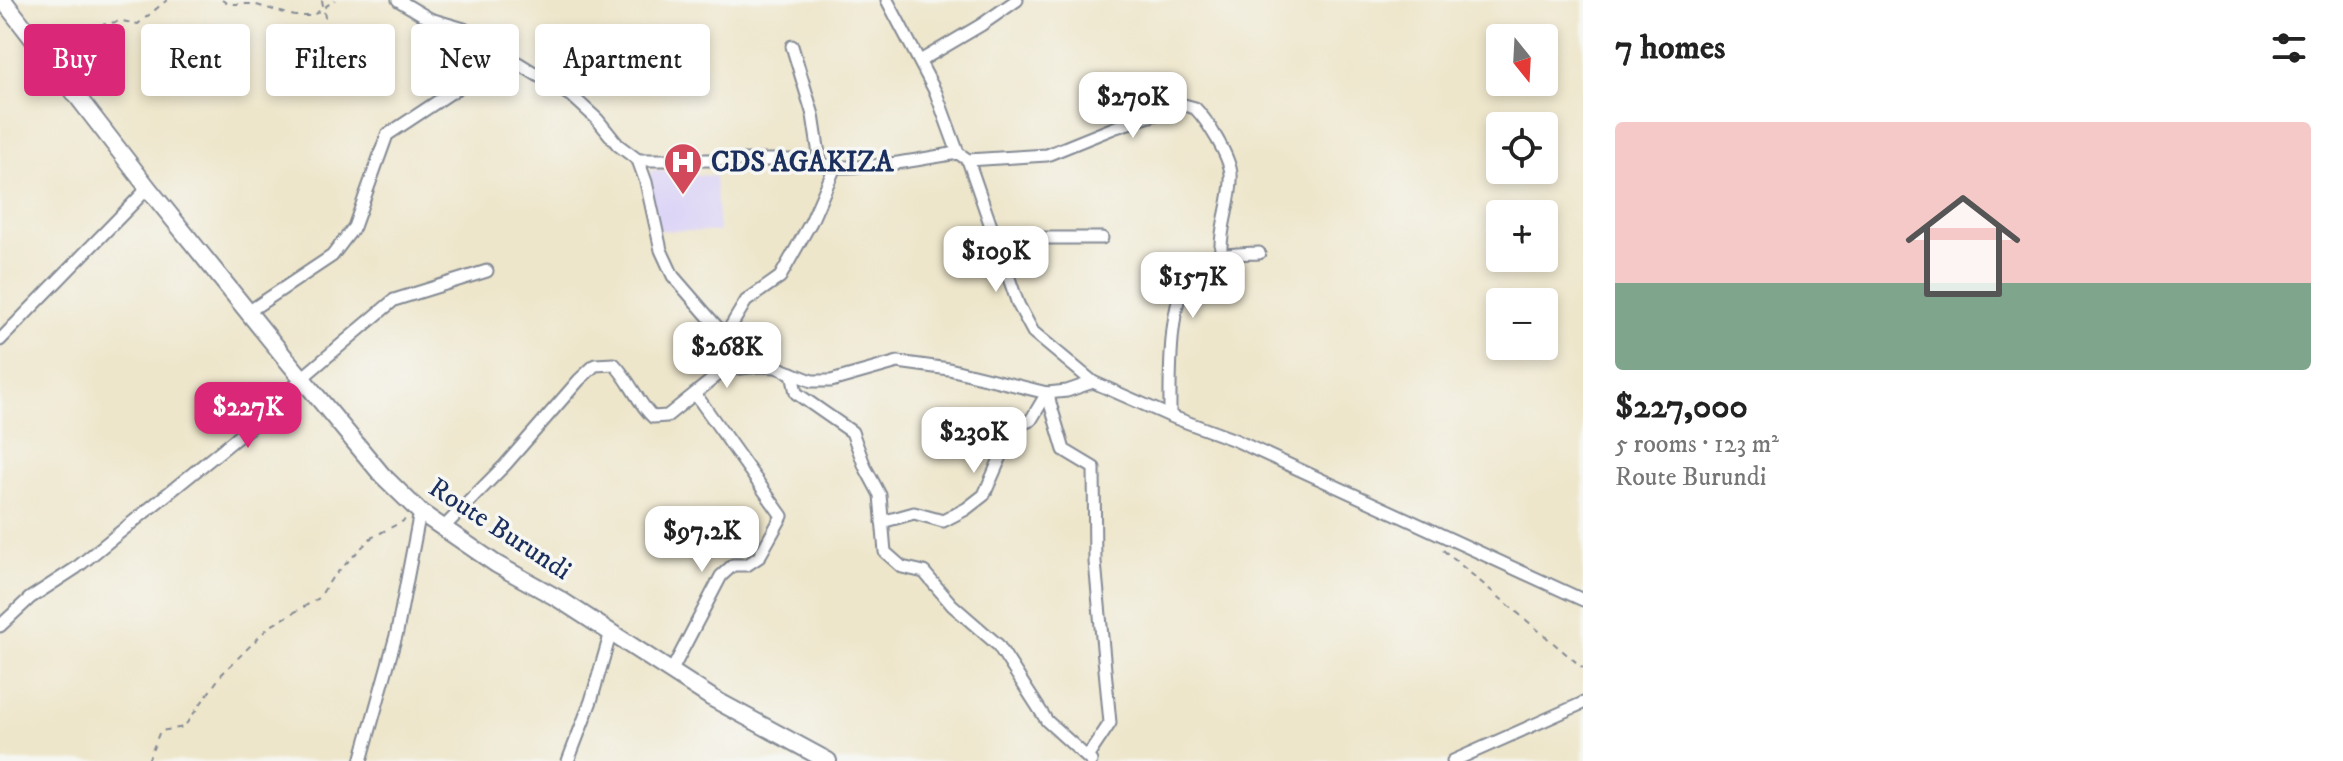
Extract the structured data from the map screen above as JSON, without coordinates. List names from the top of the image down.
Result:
{
  "streets": {
    "main road": ["Route Burundi"]
  },
  "places": {
    "hospital": ["CDS AGAKIZA"]
  },
  "north": "bottom",
  "page": {
    "heading": "7 homes",
    "map_buttons": ["+", "−"],
    "chip": [
      "Buy",
      "Rent",
      "Filters",
      "New",
      "Apartment"
    ],
    "price": [
      "$270K",
      "$109K",
      "$157K",
      "$268K",
      "$227K",
      "$230K",
      "$97.2K"
    ],
    "list": [
      {
        "name": "$227,000",
        "note": "5 rooms · 123 m² · Route Burundi"
      }
    ]
  }
}
